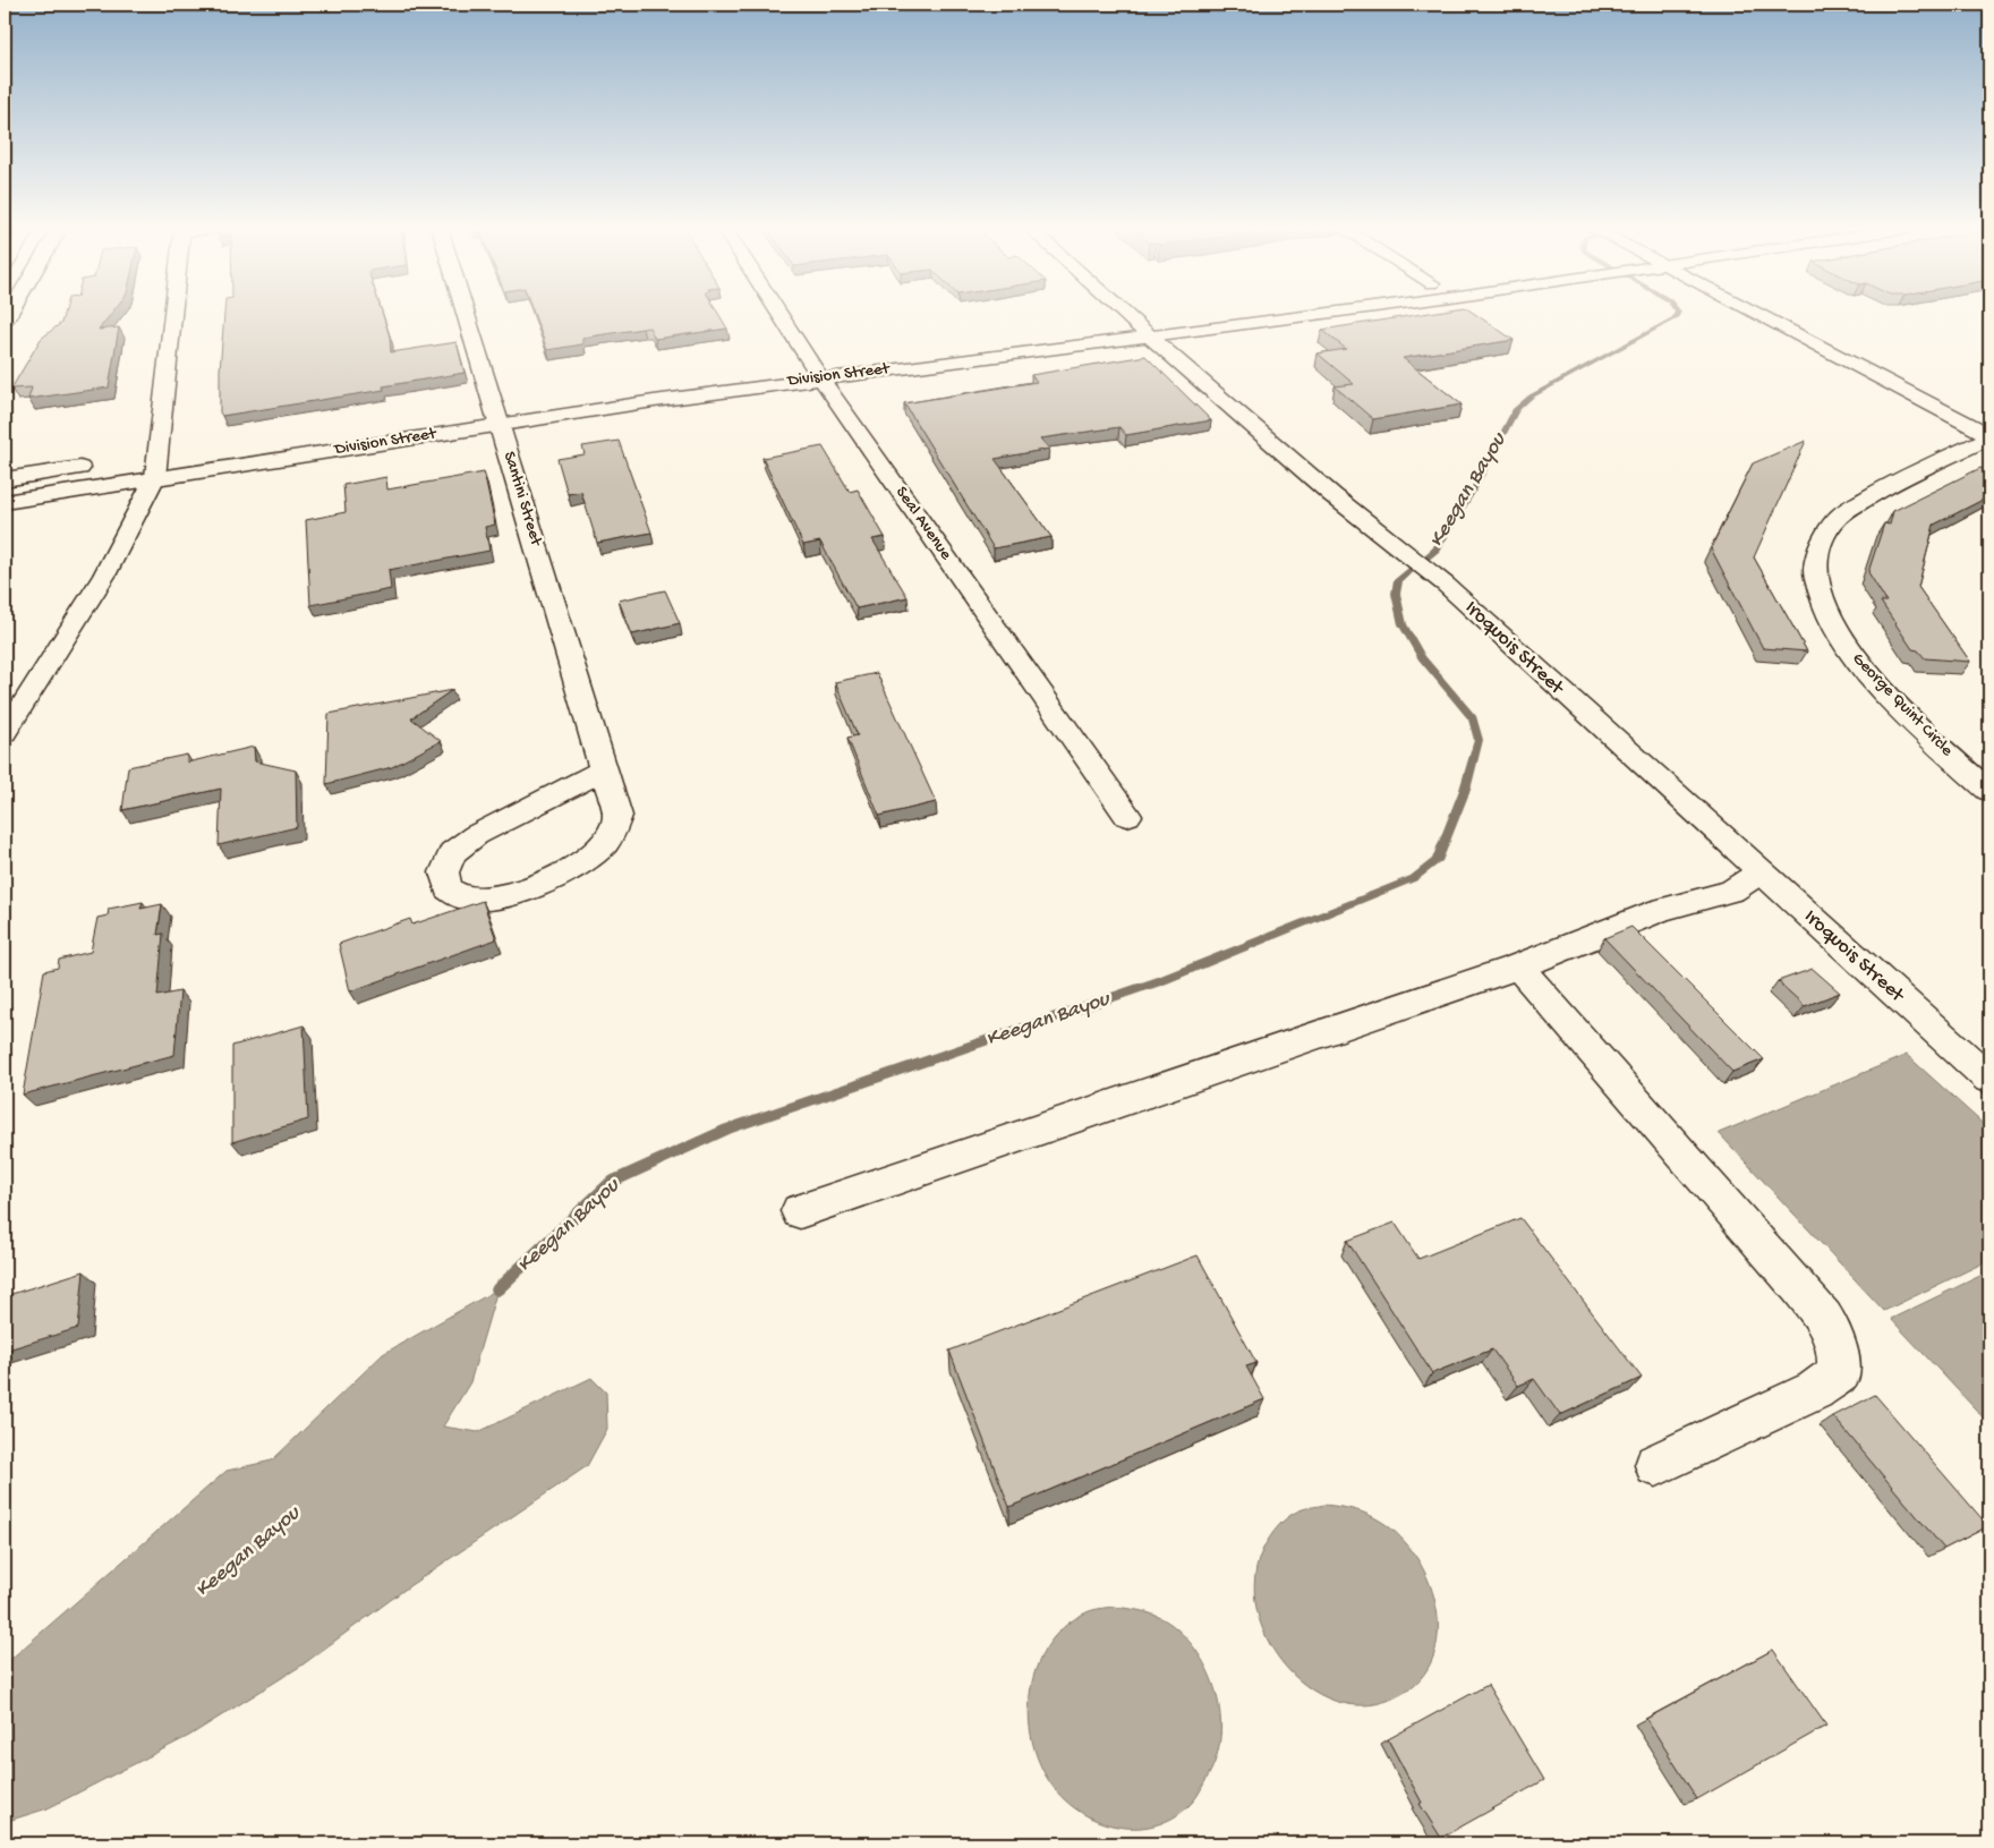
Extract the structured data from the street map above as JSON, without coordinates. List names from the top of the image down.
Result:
{
  "streets": {
    "main road": [
      "Division Street",
      "Santini Street",
      "Seal Avenue",
      "Iroquois Street",
      "George Quint Circle"
    ]
  },
  "crossings": [
    ["Division Street", "Santini Street"],
    ["Division Street", "Seal Avenue"],
    ["Division Street", "Iroquois Street"]
  ],
  "water": ["Keegan Bayou"]
}
